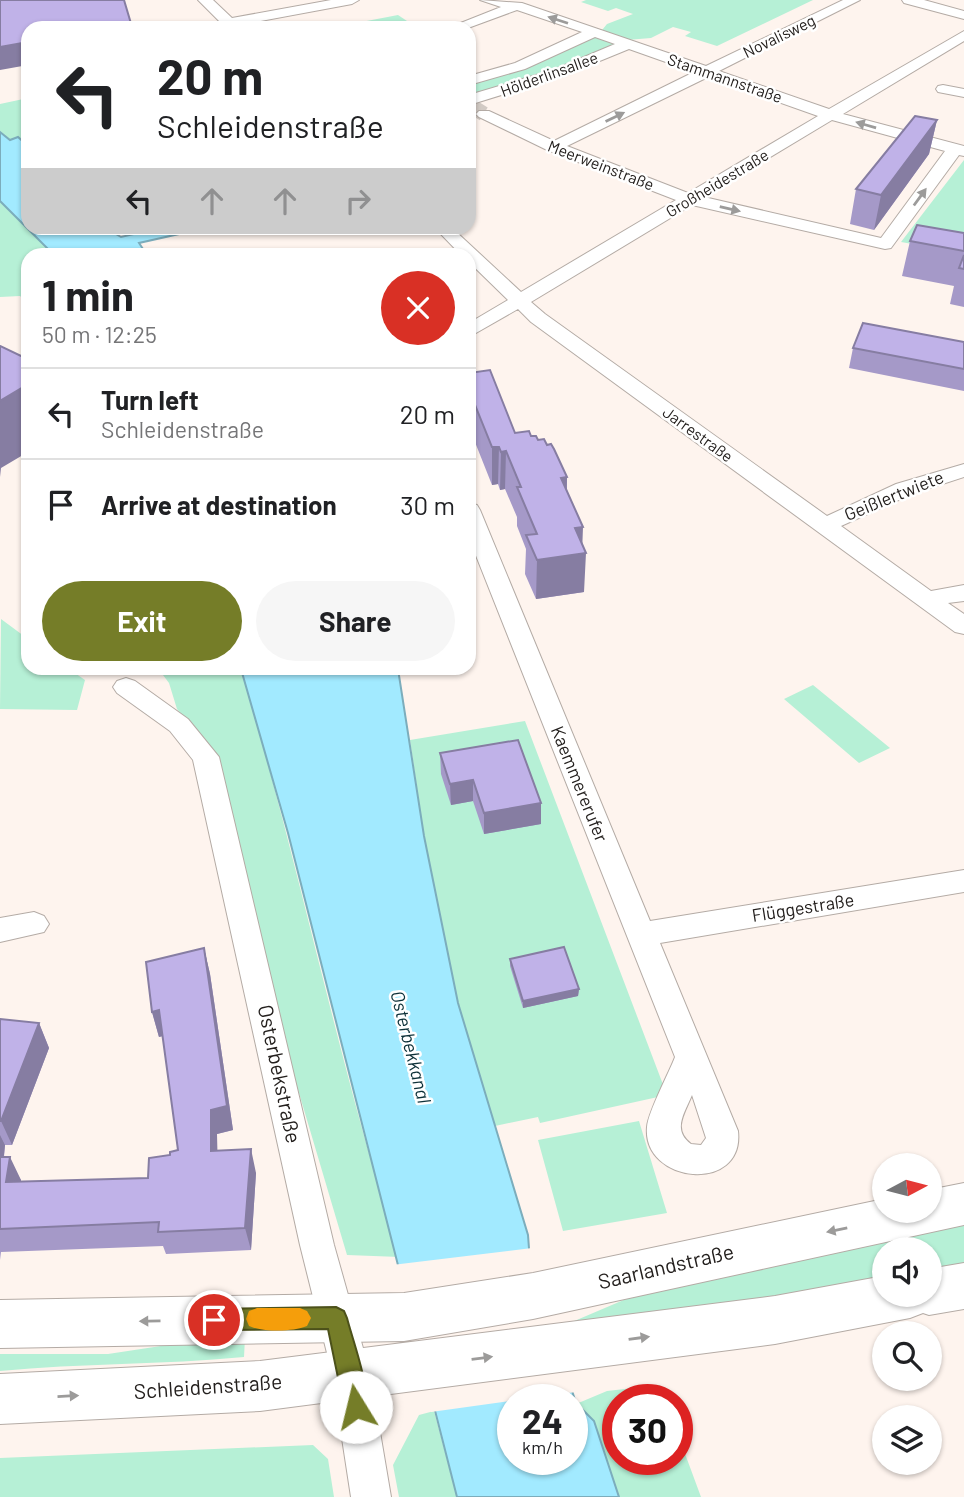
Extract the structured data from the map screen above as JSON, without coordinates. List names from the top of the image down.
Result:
{
  "streets": {
    "main road": ["Saarlandstraße", "Schleidenstraße"],
    "street": [
      "Novalisweg",
      "Hölderlinsallee",
      "Stammannstraße",
      "Meerweinstraße",
      "Großheidestraße",
      "Jarrestraße",
      "Geißlertwiete",
      "Kaemmererufer",
      "Flüggestraße",
      "Osterbekstraße"
    ]
  },
  "crossings": [
    ["Novalisweg", "Stammannstraße"],
    ["Novalisweg", "Meerweinstraße"],
    ["Hölderlinsallee", "Stammannstraße"],
    ["Stammannstraße", "Meerweinstraße"],
    ["Stammannstraße", "Großheidestraße"],
    ["Meerweinstraße", "Großheidestraße"],
    ["Großheidestraße", "Jarrestraße"],
    ["Jarrestraße", "Geißlertwiete"],
    ["Kaemmererufer", "Flüggestraße"],
    ["Osterbekstraße", "Saarlandstraße"],
    ["Osterbekstraße", "Schleidenstraße"]
  ],
  "one_way": ["Novalisweg", "Meerweinstraße", "Saarlandstraße"],
  "water": ["Osterbekkanal"],
  "north": "right",
  "page": {
    "turn": ["20 m", "Schleidenstraße"],
    "heading": ["1 min", "50 m · 12:25"],
    "list": [
      {
        "name": "Turn left",
        "note": "Schleidenstraße",
        "value": "20 m"
      },
      {
        "name": "Arrive at destination",
        "value": "30 m"
      }
    ],
    "buttons": ["Exit", "Share"],
    "speed": "24 km/h",
    "limit": "30"
  }
}
